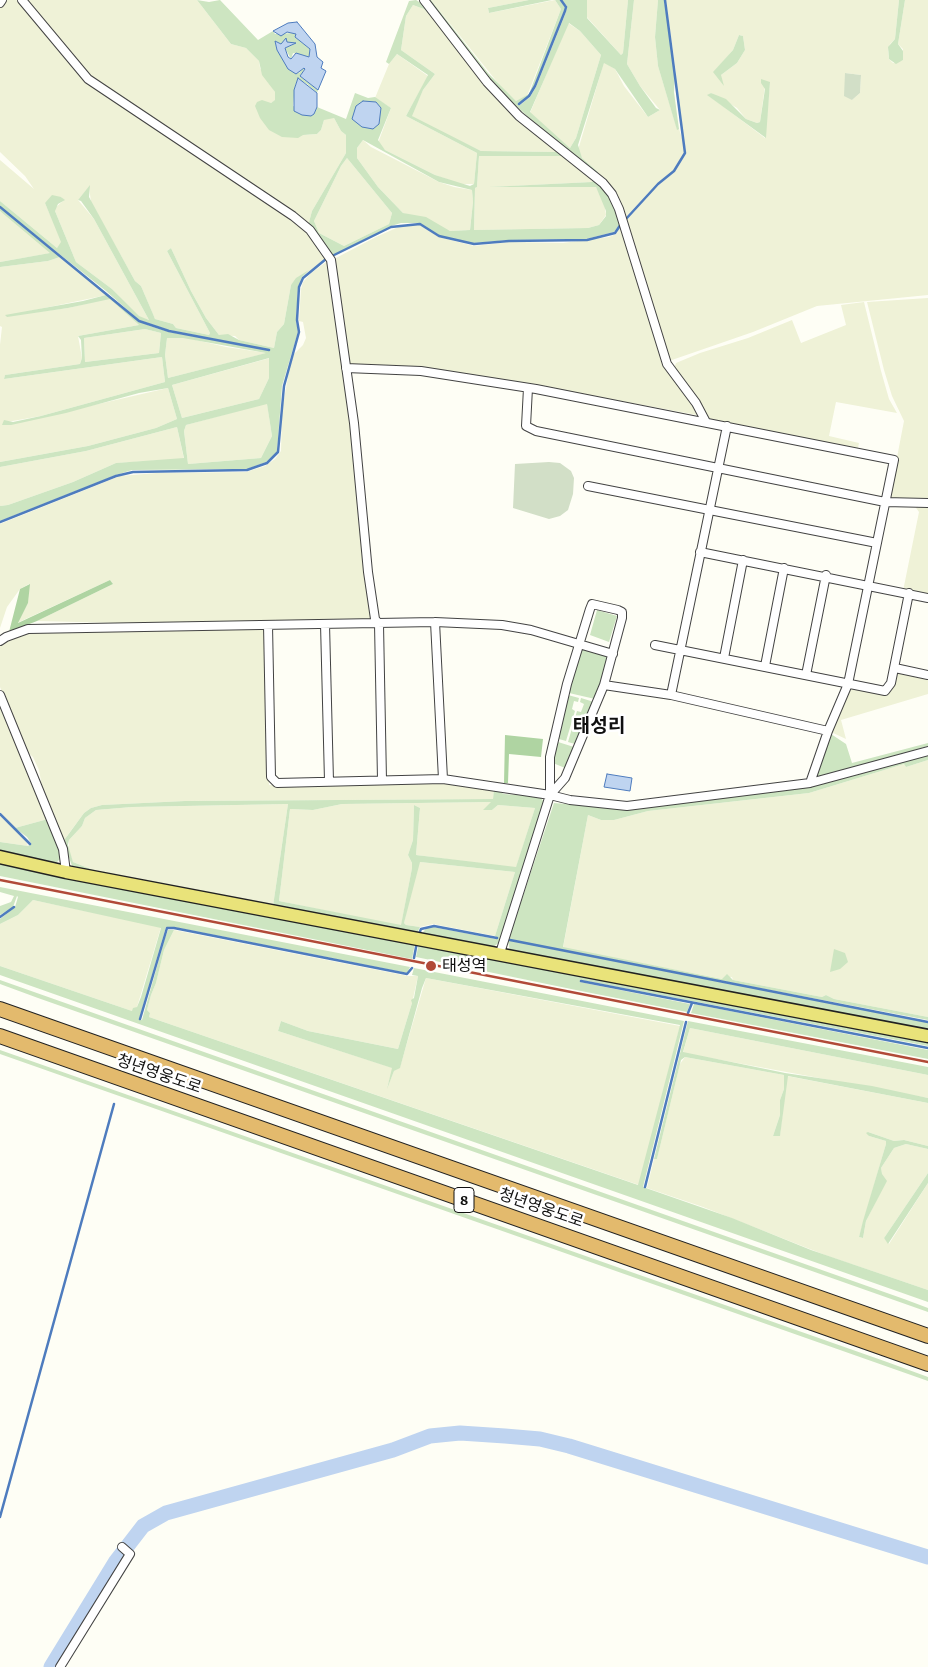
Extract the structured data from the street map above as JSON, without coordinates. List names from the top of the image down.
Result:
{
  "streets": {
    "highway": ["청년영웅도로", "8"]
  },
  "districts": ["태성리"],
  "places": ["태성역"]
}
